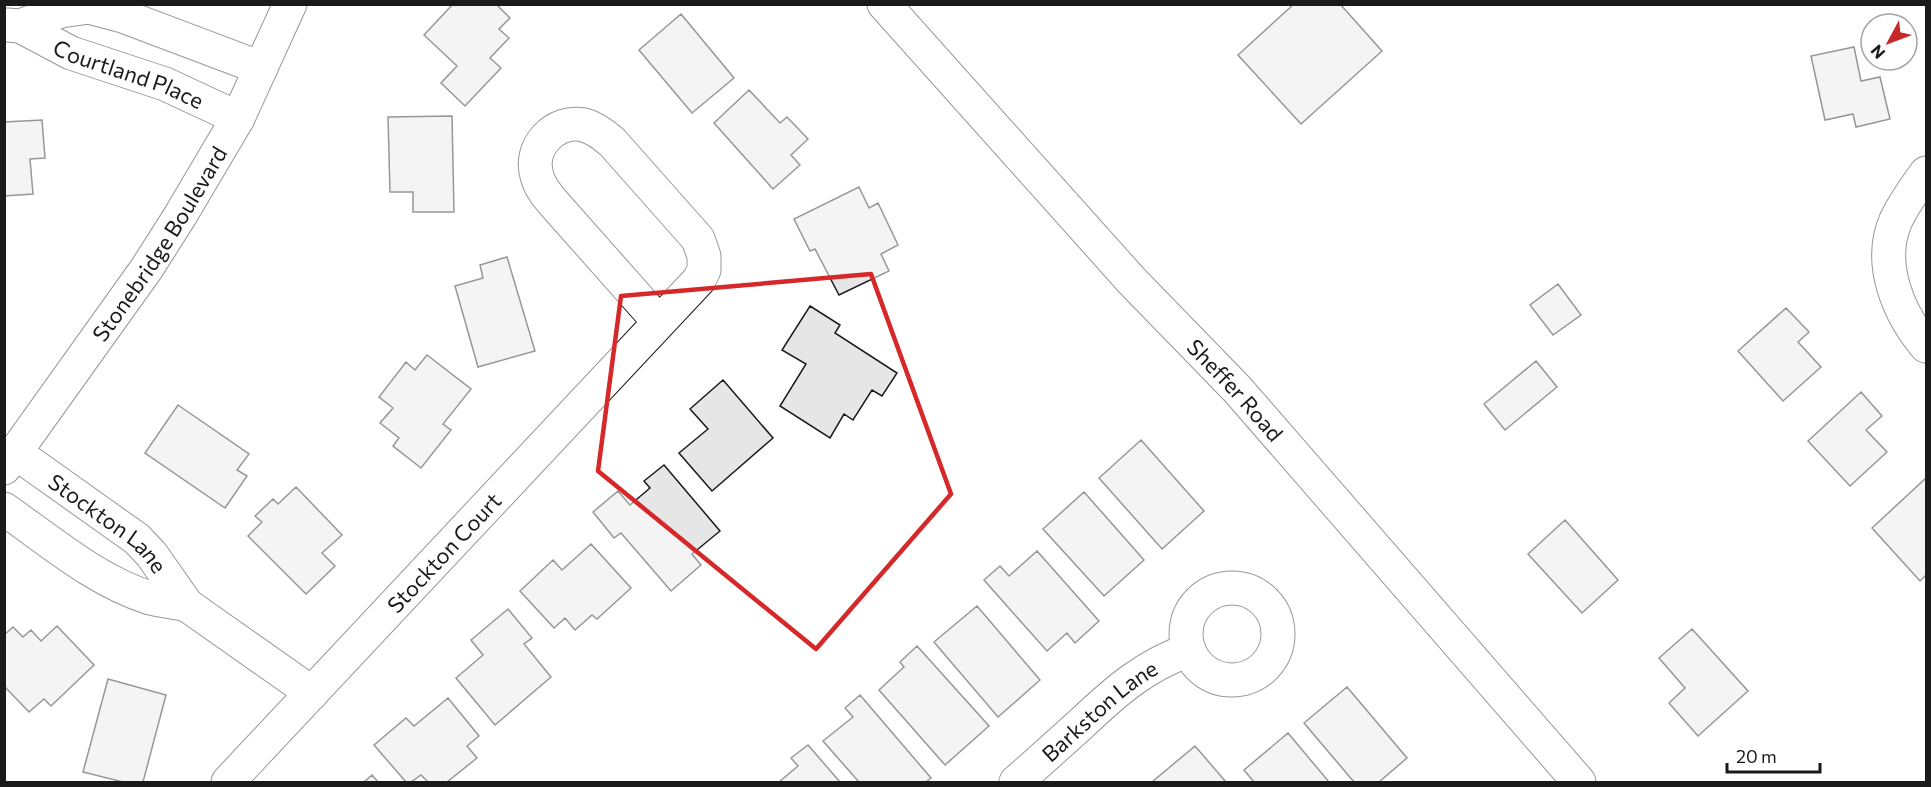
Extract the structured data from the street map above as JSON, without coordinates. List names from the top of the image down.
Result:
{
  "streets": {
    "street": [
      "Courtland Place",
      "Stonebridge Boulevard",
      "Sheffer Road",
      "Stockton Lane",
      "Stockton Court",
      "Barkston Lane"
    ]
  },
  "crossings": [
    ["Courtland Place", "Stonebridge Boulevard"],
    ["Stonebridge Boulevard", "Stockton Lane"],
    ["Stockton Lane", "Stockton Court"]
  ],
  "scale_bar": "20 m",
  "north": "bottom left"
}
